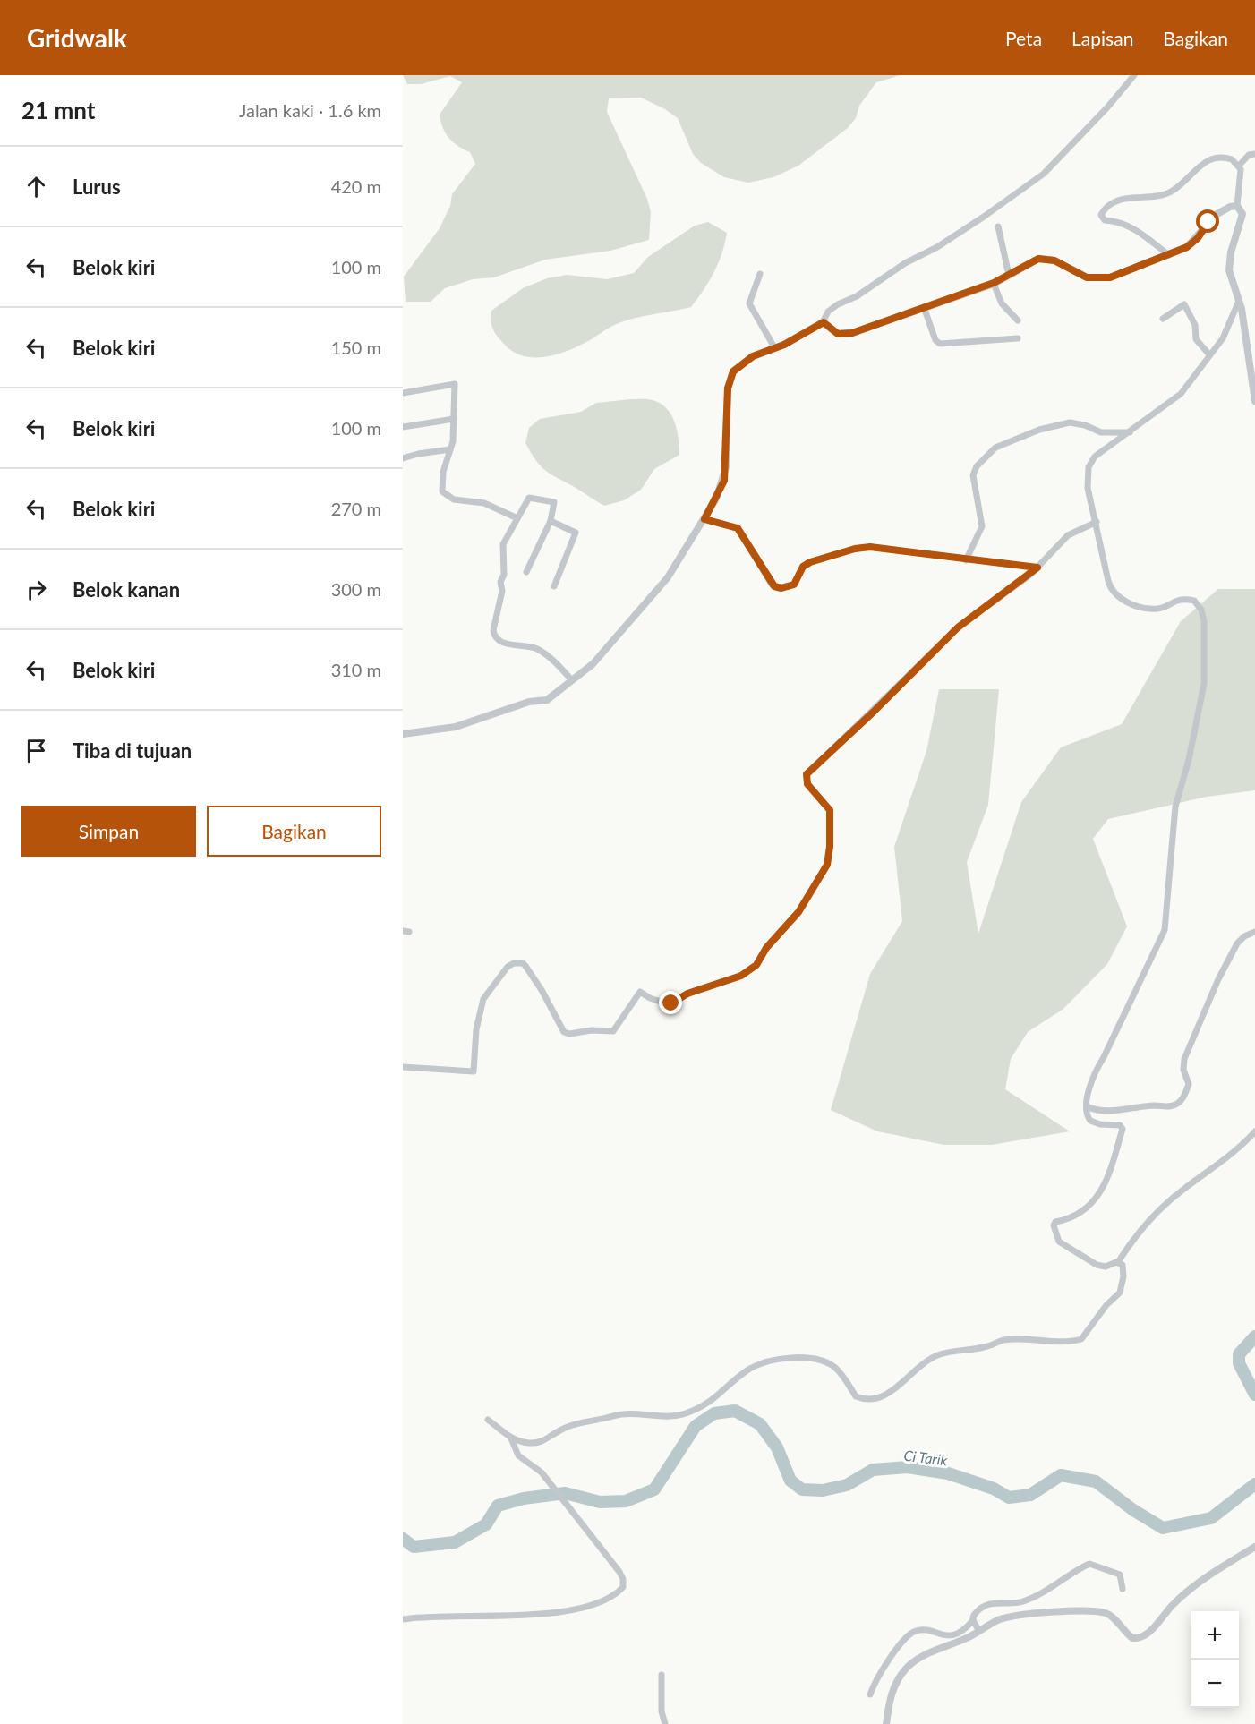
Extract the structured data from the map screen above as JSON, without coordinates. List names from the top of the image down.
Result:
{
  "water": ["Ci Tarik"],
  "page": {
    "header": "Gridwalk",
    "nav": ["Peta", "Lapisan", "Bagikan"],
    "heading": ["21 mnt", "Jalan kaki · 1.6 km"],
    "list": [
      ["Lurus", "420 m"],
      ["Belok kiri", "100 m"],
      ["Belok kiri", "150 m"],
      ["Belok kiri", "100 m"],
      ["Belok kiri", "270 m"],
      ["Belok kanan", "300 m"],
      ["Belok kiri", "310 m"],
      "Tiba di tujuan"
    ],
    "buttons": ["Simpan", "Bagikan"],
    "map_buttons": ["+", "−"]
  }
}
